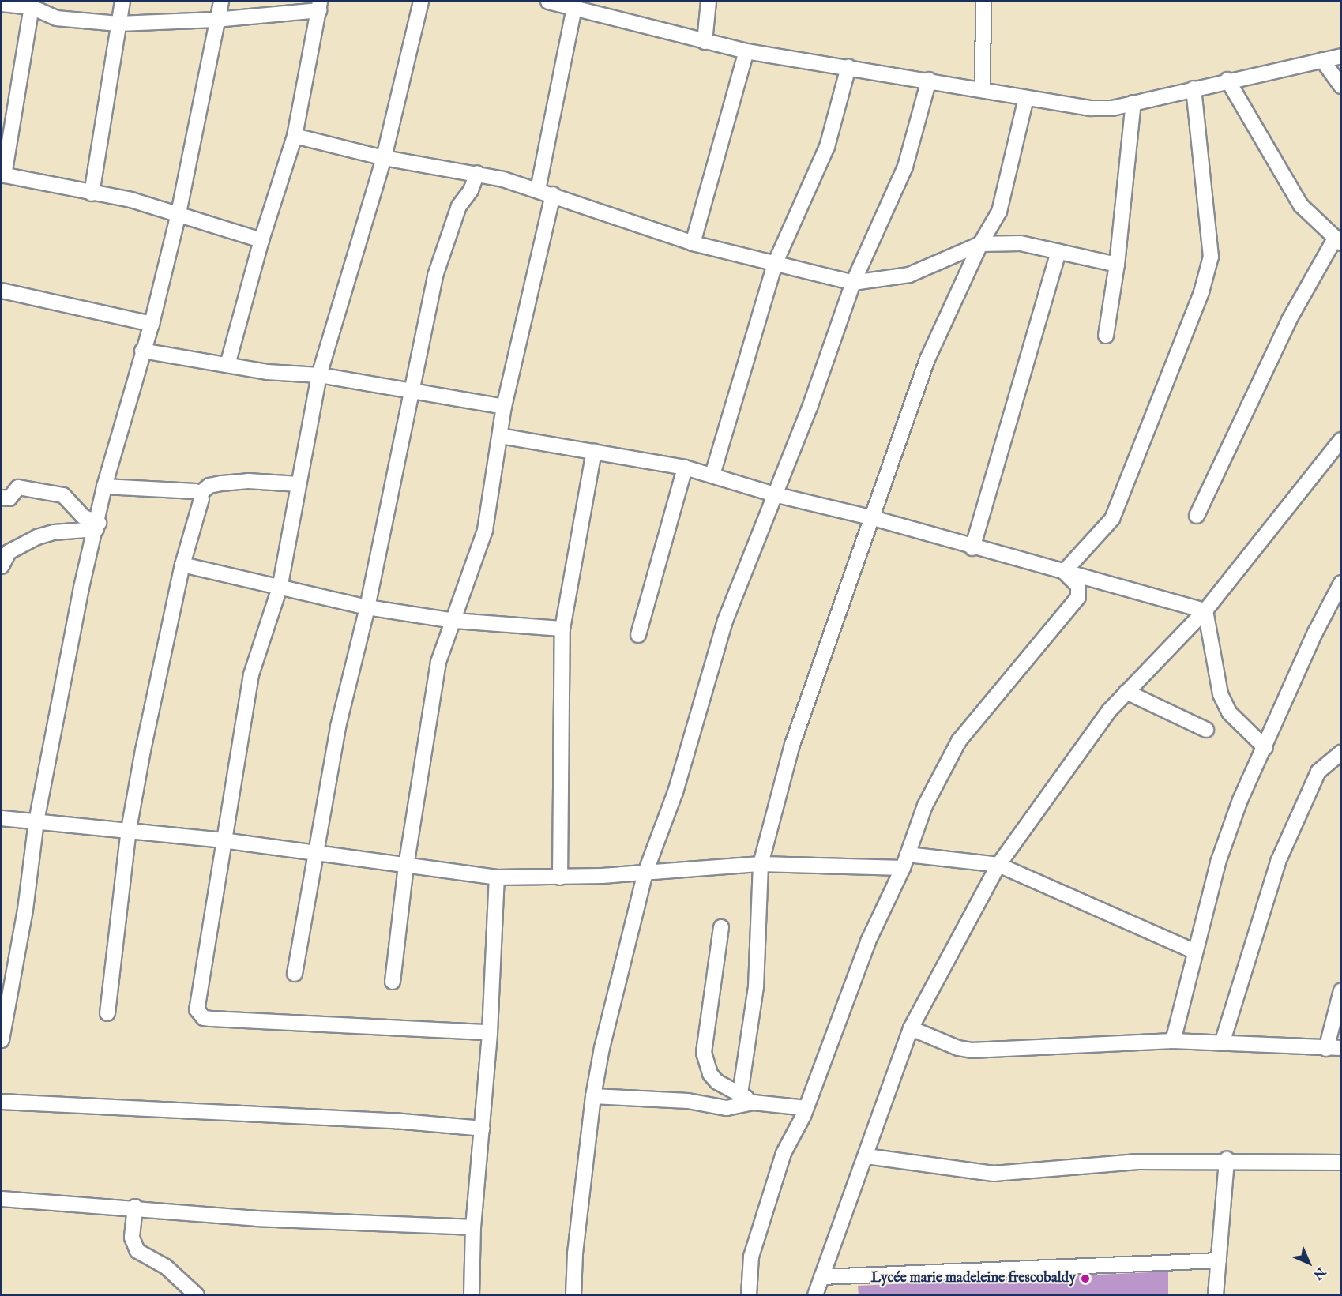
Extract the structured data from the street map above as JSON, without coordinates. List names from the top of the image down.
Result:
{
  "places": ["Lycée marie madeleine frescobaldy"],
  "north": "bottom right"
}
